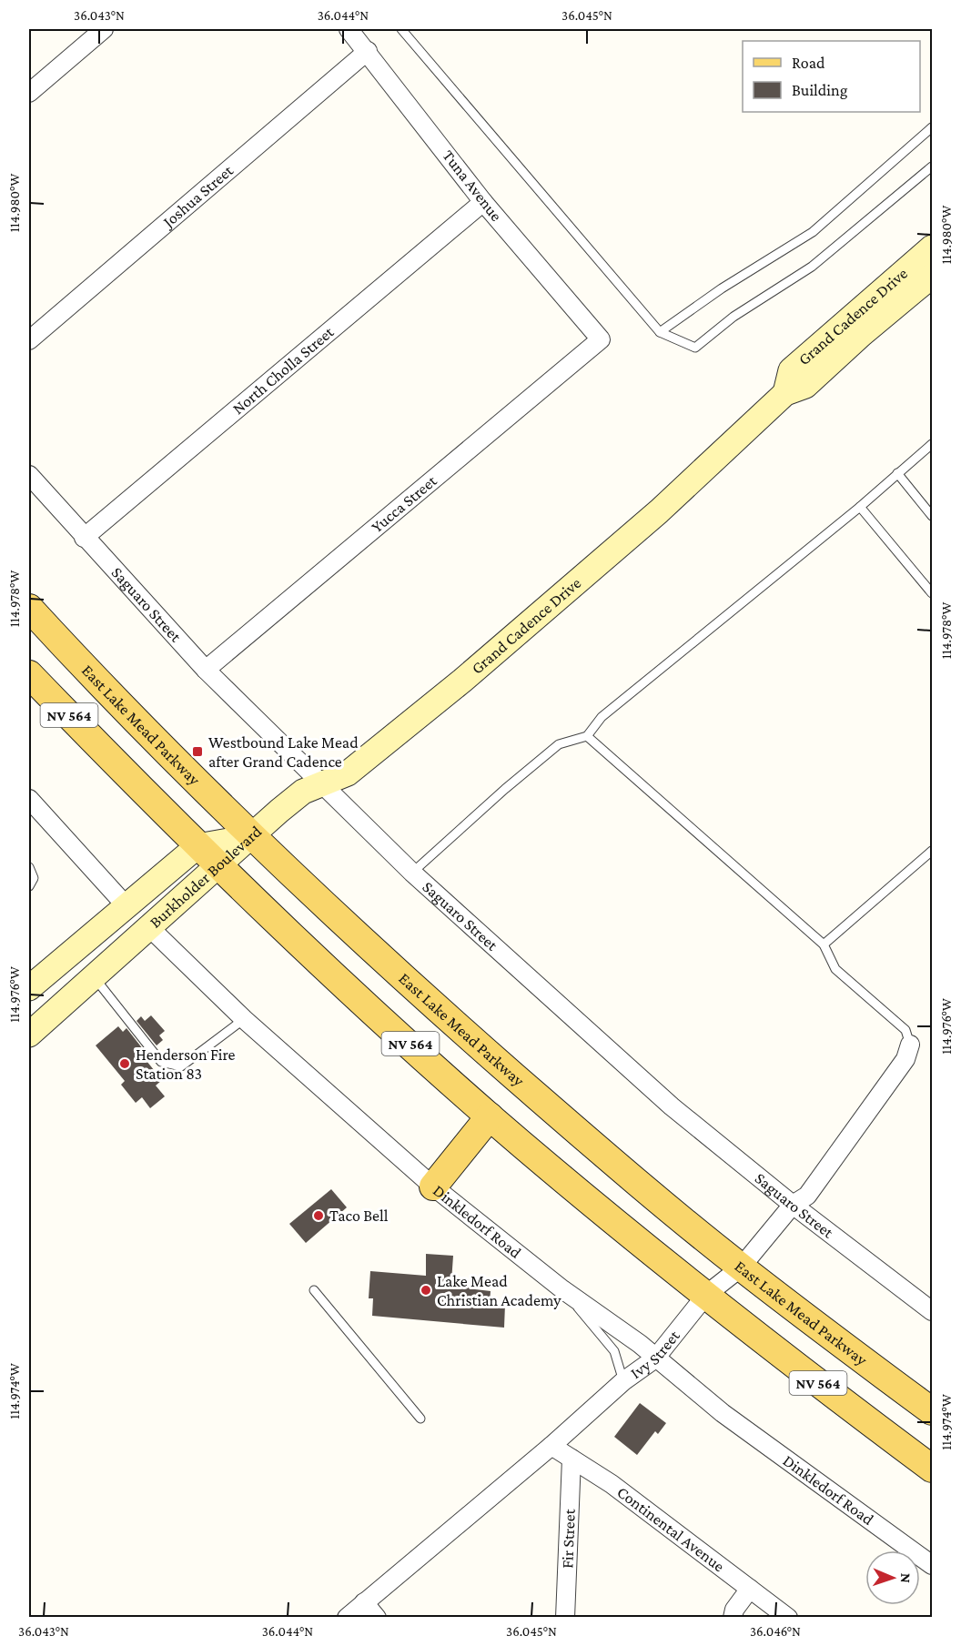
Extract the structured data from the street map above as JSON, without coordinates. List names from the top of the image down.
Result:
{
  "streets": {
    "main road": [
      "Grand Cadence Drive",
      "NV 564",
      "East Lake Mead Parkway",
      "Burkholder Boulevard"
    ],
    "street": [
      "Tuna Avenue",
      "Joshua Street",
      "North Cholla Street",
      "Yucca Street",
      "Saguaro Street",
      "Dinkledorf Road",
      "Ivy Street",
      "Continental Avenue",
      "Fir Street"
    ]
  },
  "crossings": [
    ["Tuna Avenue", "Joshua Street"],
    ["Tuna Avenue", "North Cholla Street"],
    ["Tuna Avenue", "Yucca Street"],
    ["Grand Cadence Drive", "Saguaro Street"],
    ["Grand Cadence Drive", "East Lake Mead Parkway"],
    ["Grand Cadence Drive", "Burkholder Boulevard"],
    ["North Cholla Street", "Saguaro Street"],
    ["Yucca Street", "Saguaro Street"],
    ["Saguaro Street", "Ivy Street"],
    ["NV 564", "Burkholder Boulevard"],
    ["NV 564", "Ivy Street"],
    ["East Lake Mead Parkway", "Burkholder Boulevard"],
    ["East Lake Mead Parkway", "Ivy Street"],
    ["Burkholder Boulevard", "Dinkledorf Road"],
    ["Dinkledorf Road", "Ivy Street"],
    ["Ivy Street", "Continental Avenue"],
    ["Continental Avenue", "Fir Street"]
  ],
  "places": {
    "transit": ["Westbound Lake Mead after Grand Cadence"],
    "other": ["Henderson Fire Station 83", "Taco Bell", "Lake Mead Christian Academy"]
  },
  "legend": ["Road", "Building"],
  "north": "right",
  "coordinates": [
    "36.043°N",
    "36.044°N",
    "36.045°N",
    "114.980°W",
    "114.978°W",
    "114.976°W",
    "114.974°W",
    "36.046°N"
  ]
}
